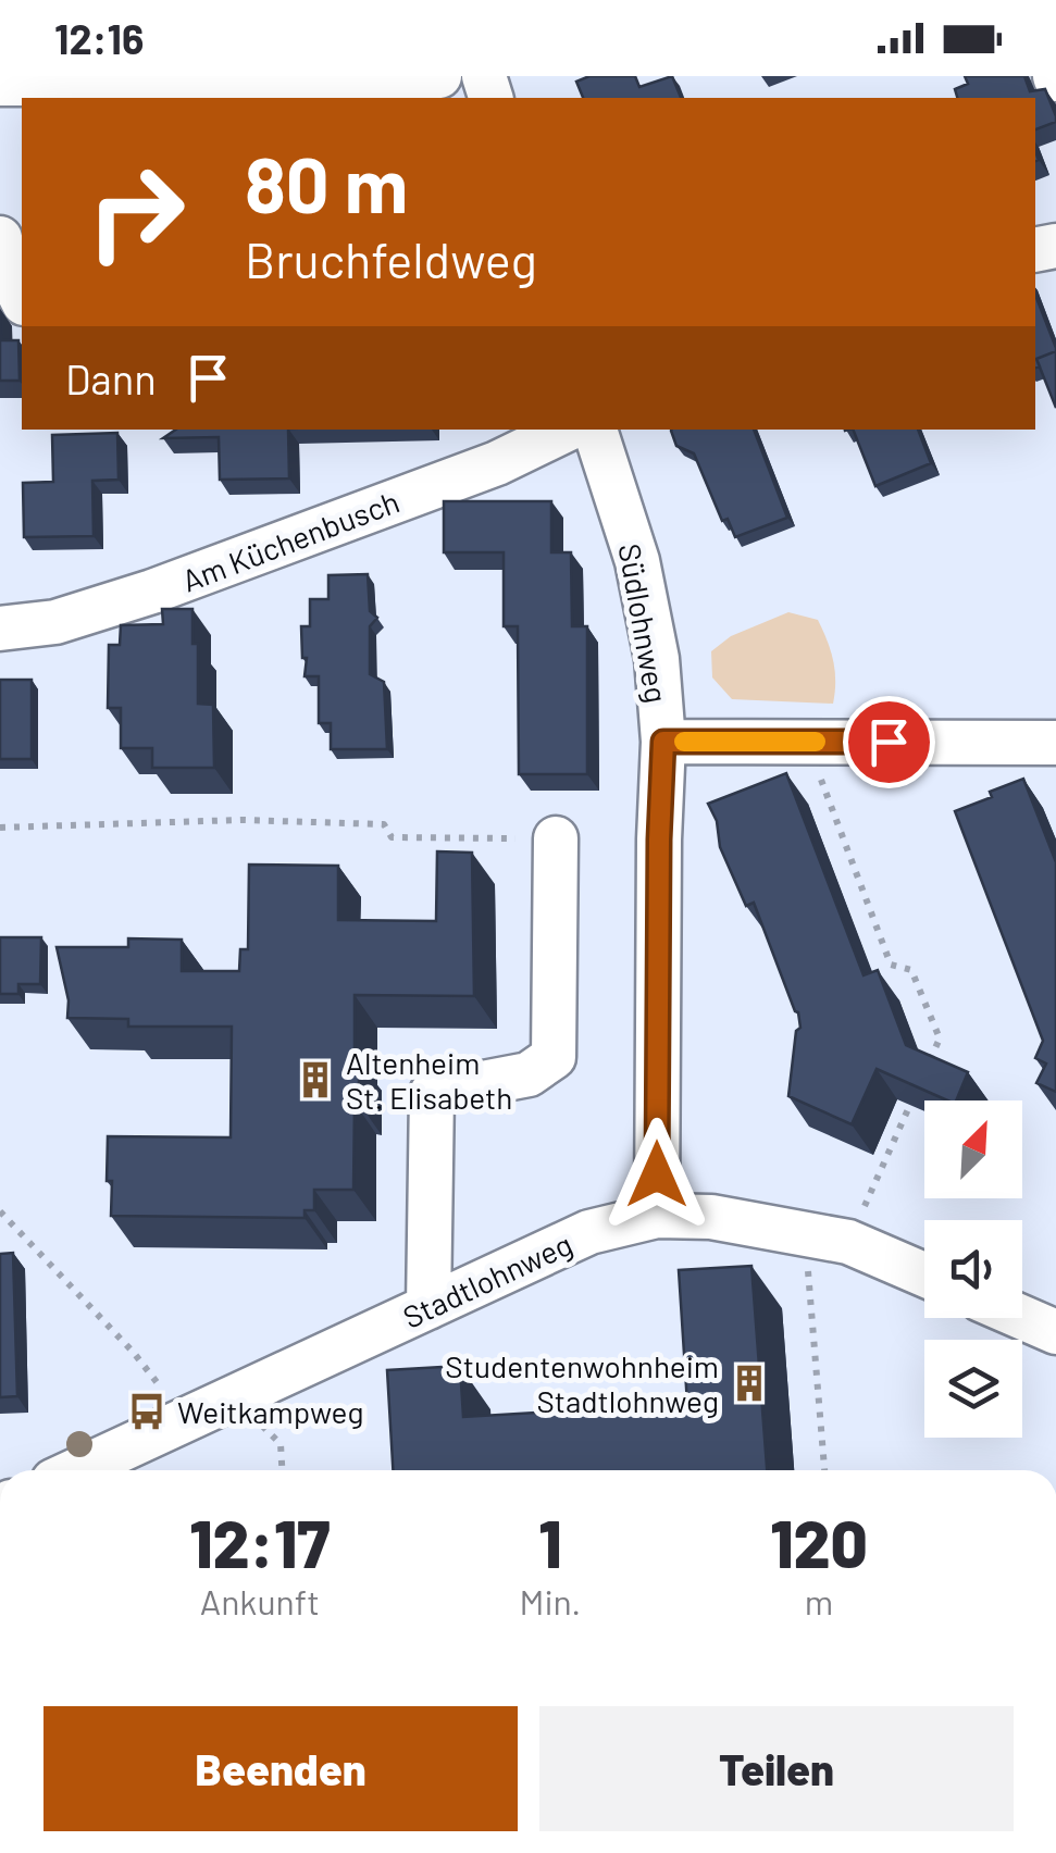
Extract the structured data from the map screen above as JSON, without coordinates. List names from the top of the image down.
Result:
{
  "streets": {
    "street": ["Am Küchenbusch", "Südlohnweg", "Stadtlohnweg"]
  },
  "crossings": [
    ["Südlohnweg", "Stadtlohnweg"]
  ],
  "places": {
    "building": ["Altenheim St. Elisabeth", "Studentenwohnheim Stadtlohnweg"],
    "bus stop": ["Weitkampweg"]
  },
  "north": "top right",
  "page": {
    "status": "12:16",
    "turn": ["80 m", "Bruchfeldweg"],
    "then": "Dann",
    "eta": [
      "12:17",
      "Ankunft",
      "1",
      "Min.",
      "120",
      "m"
    ],
    "buttons": ["Beenden", "Teilen"]
  }
}
